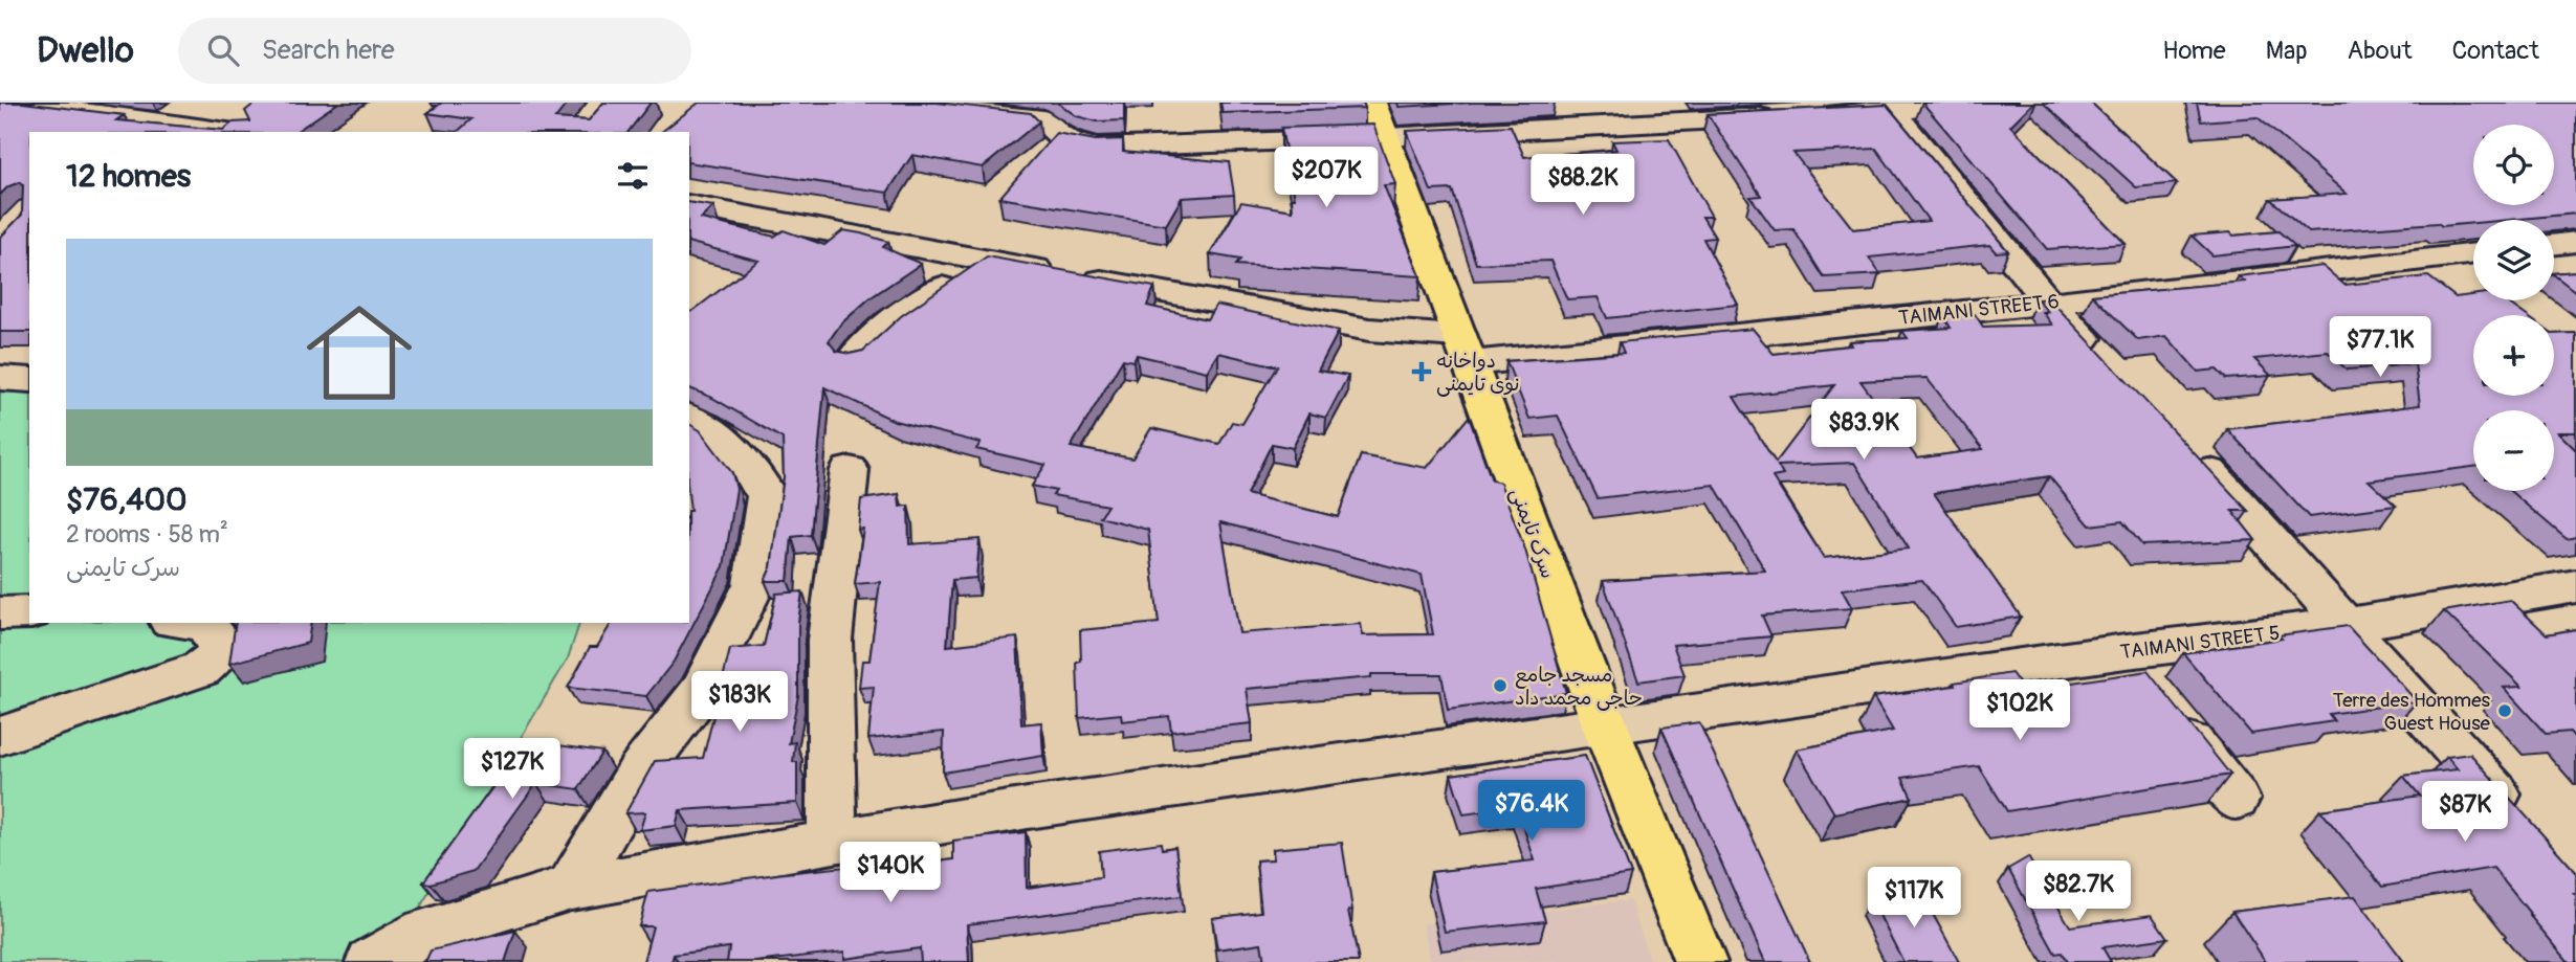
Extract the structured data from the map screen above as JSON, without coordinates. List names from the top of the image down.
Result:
{
  "streets": {
    "main road": ["سرک تایمنی"],
    "street": ["TAIMANI STREET 6", "TAIMANI STREET 5"]
  },
  "crossings": [
    ["TAIMANI STREET 6", "سرک تایمنی"],
    ["سرک تایمنی", "TAIMANI STREET 5"]
  ],
  "places": {
    "health": ["دواخانه نوی تایمنی"],
    "other": ["مسجد جامع حاجی محمد داد", "Terre des Hommes Guest House"]
  },
  "page": {
    "header": "Dwello",
    "search": "Search here",
    "nav": [
      "Home",
      "Map",
      "About",
      "Contact"
    ],
    "map_buttons": ["+", "−"],
    "heading": "12 homes",
    "price": [
      "$207K",
      "$88.2K",
      "$77.1K",
      "$83.9K",
      "$183K",
      "$102K",
      "$127K",
      "$76.4K",
      "$87K",
      "$140K",
      "$82.7K",
      "$117K"
    ],
    "list": [
      {
        "name": "$76,400",
        "note": "2 rooms · 58 m² · سرک تایمنی"
      }
    ]
  }
}
